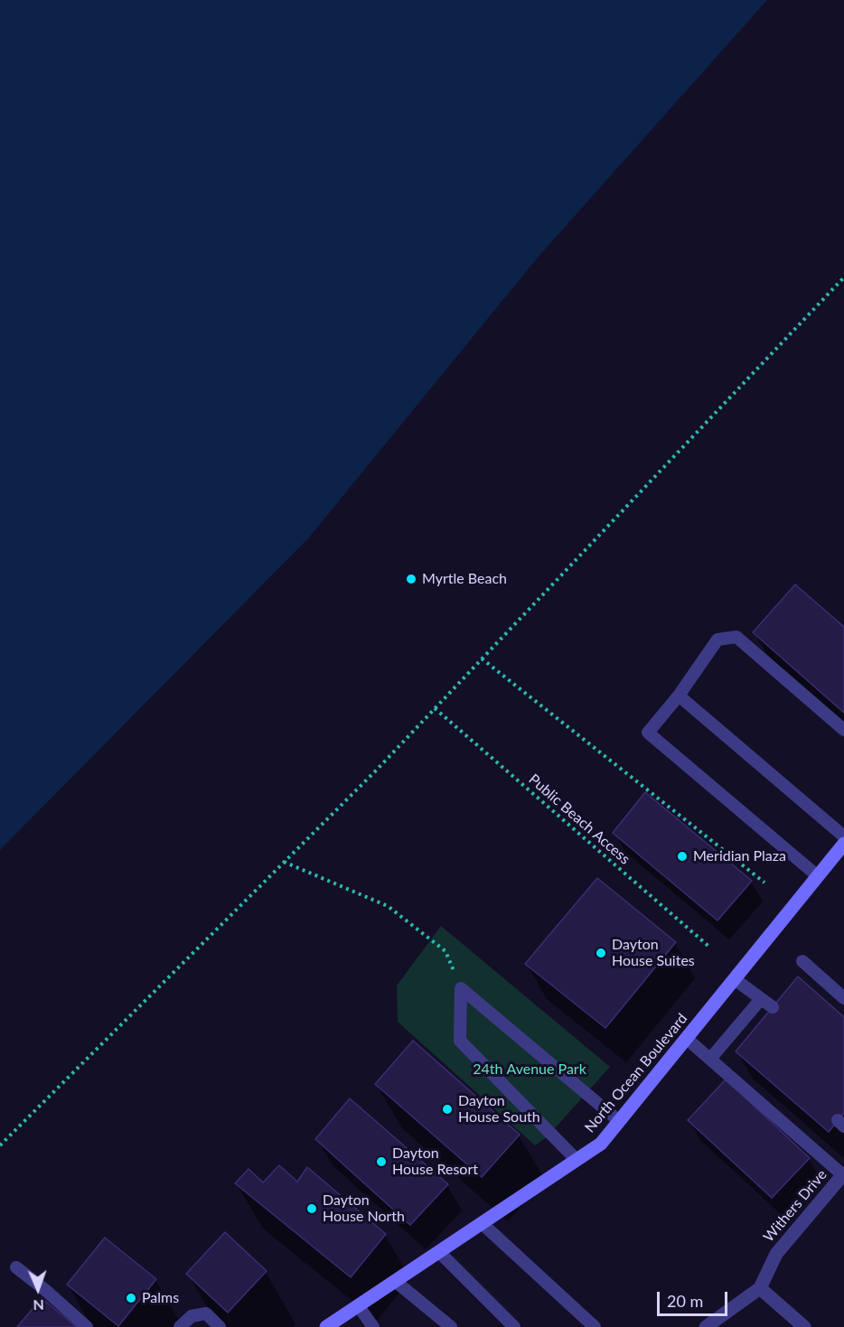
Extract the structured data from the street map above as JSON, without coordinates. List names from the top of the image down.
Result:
{
  "streets": {
    "main road": ["North Ocean Boulevard"],
    "street": ["Withers Drive"],
    "path": ["Public Beach Access"]
  },
  "parks": ["24th Avenue Park"],
  "places": [
    "Myrtle Beach",
    "Meridian Plaza",
    "Dayton House Suites",
    "Dayton House South",
    "Dayton House Resort",
    "Dayton House North",
    "Palms"
  ],
  "scale_bar": "20 m",
  "north": "bottom"
}
